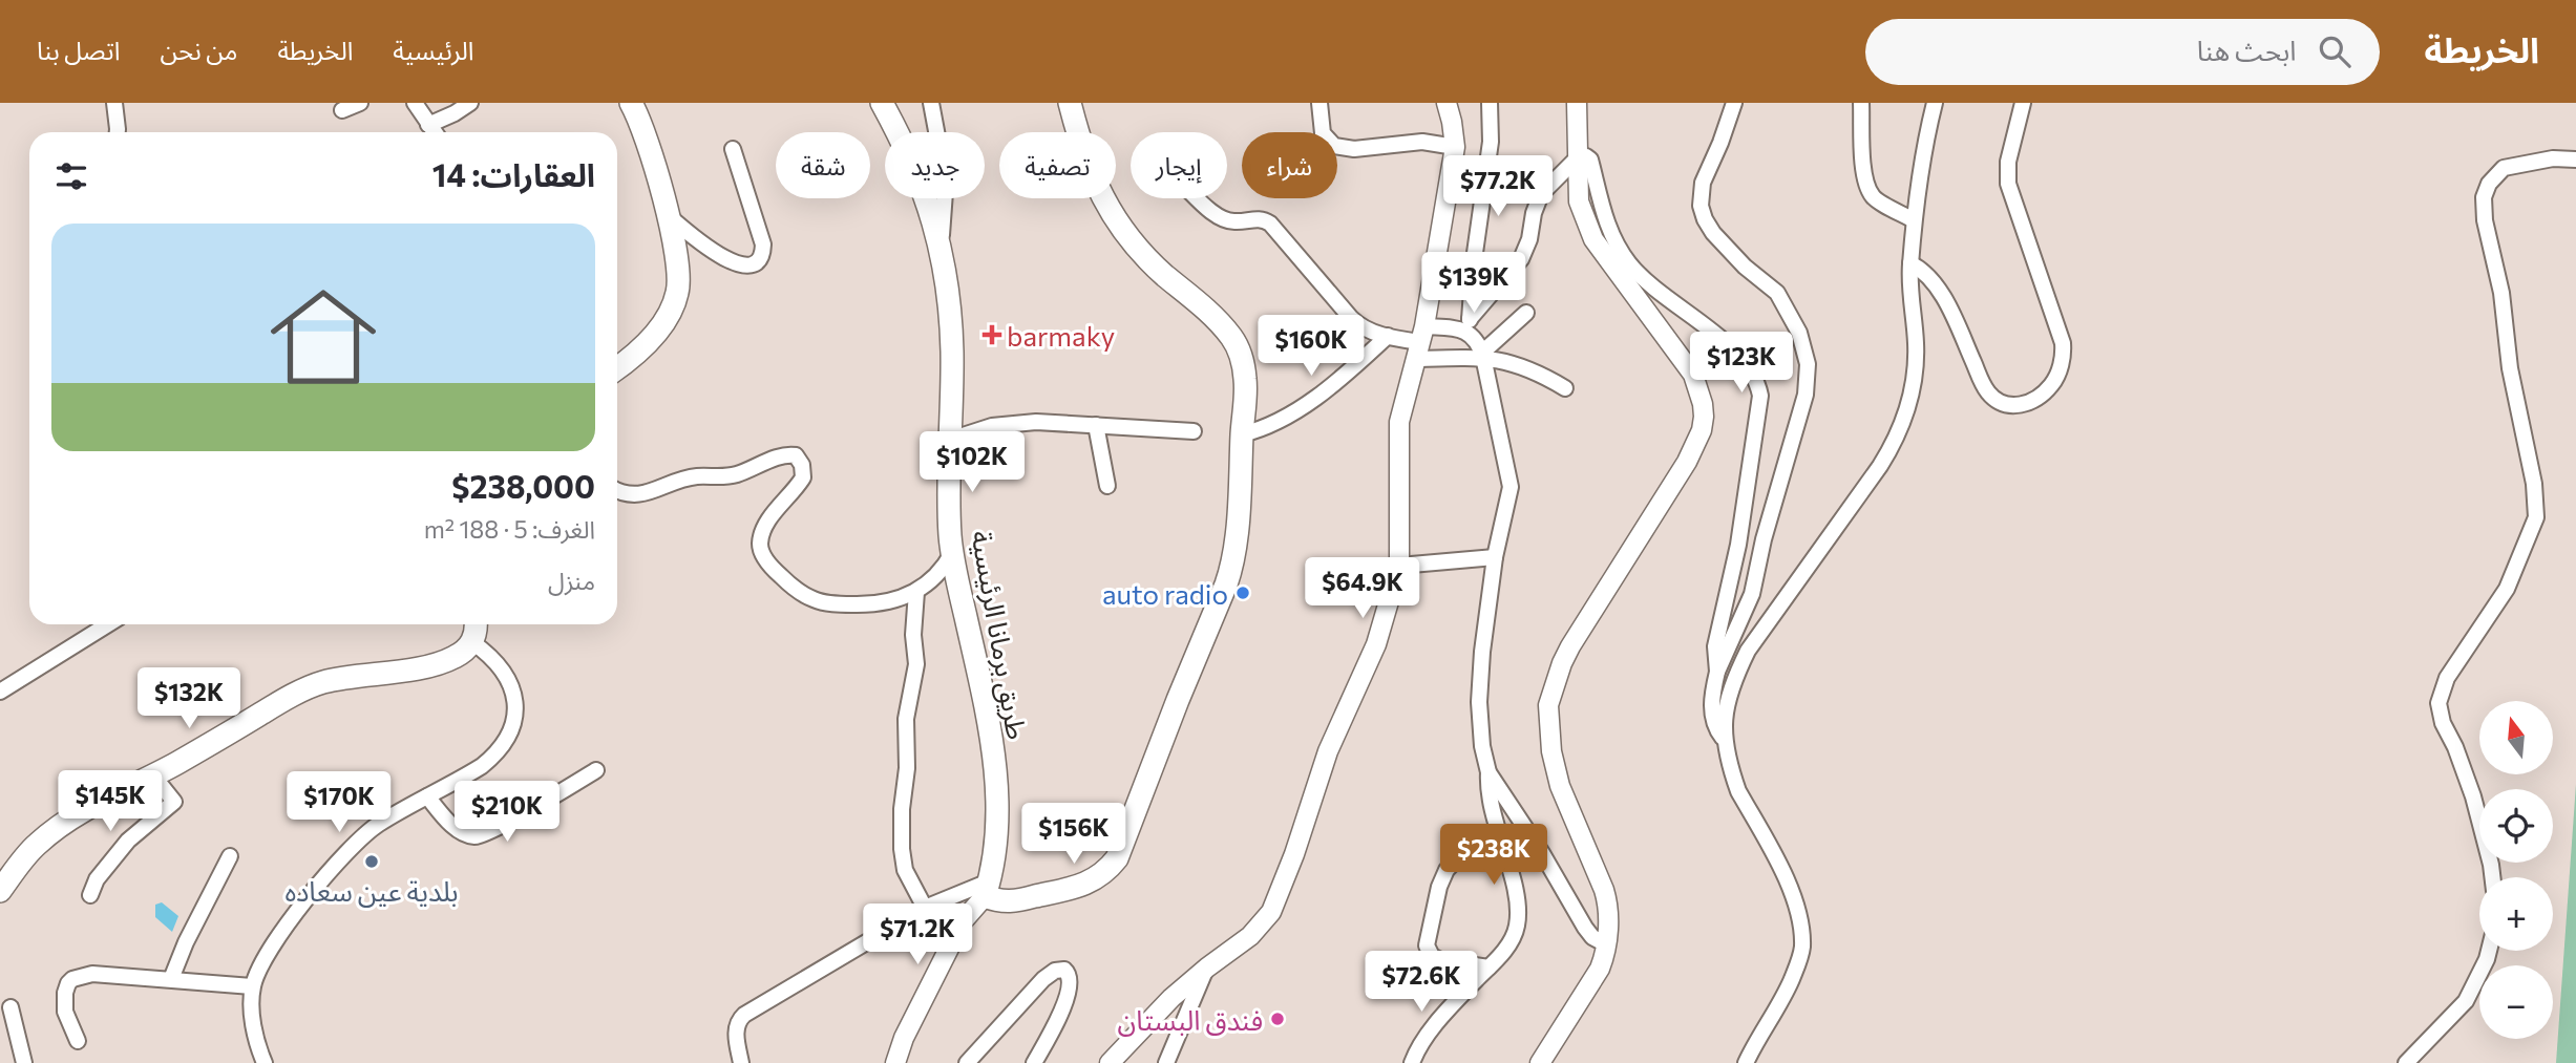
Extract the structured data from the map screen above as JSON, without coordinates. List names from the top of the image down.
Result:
{
  "streets": {
    "main road": ["طريق برمانا الرئيسية"]
  },
  "places": {
    "health": ["barmaky"],
    "other": ["auto radio", "بلدية عين سعاده", "فندق البستان"]
  },
  "north": "top",
  "page": {
    "header": "الخريطة",
    "search": "ابحث هنا",
    "nav": [
      "الرئيسية",
      "الخريطة",
      "من نحن",
      "اتصل بنا"
    ],
    "chip": [
      "شراء",
      "إيجار",
      "تصفية",
      "جديد",
      "شقة"
    ],
    "heading": "العقارات: 14",
    "price": [
      "$77.2K",
      "$139K",
      "$160K",
      "$123K",
      "$102K",
      "$64.9K",
      "$132K",
      "$145K",
      "$170K",
      "$210K",
      "$156K",
      "$238K",
      "$71.2K",
      "$72.6K"
    ],
    "list": [
      {
        "name": "$238,000",
        "note": "الغرف: 5 · 188 m² · منزل"
      }
    ],
    "map_buttons": ["+", "−"]
  }
}
